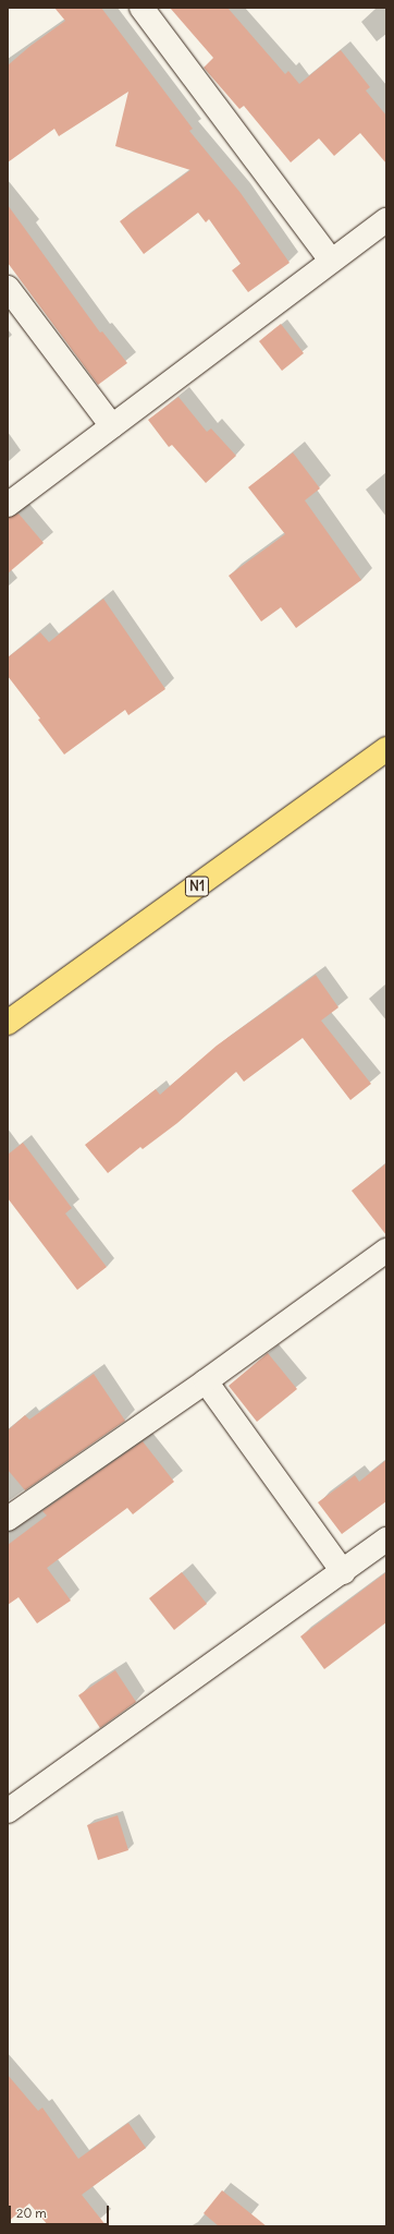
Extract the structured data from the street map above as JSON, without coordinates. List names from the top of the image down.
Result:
{
  "streets": {
    "highway": ["N1"]
  },
  "scale_bar": "20 m"
}
